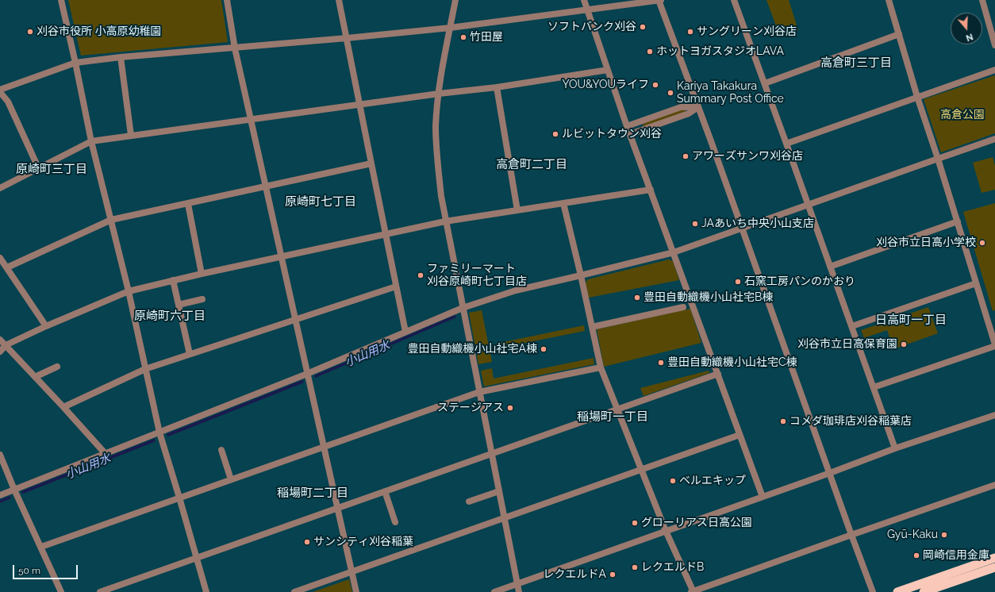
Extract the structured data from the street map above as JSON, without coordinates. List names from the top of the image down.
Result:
{
  "districts": [
    "高倉町三丁目",
    "高倉町二丁目",
    "原崎町三丁目",
    "原崎町七丁目",
    "原崎町六丁目",
    "日高町一丁目",
    "稲場町一丁目",
    "稲場町二丁目"
  ],
  "water": ["小山用水"],
  "parks": ["高倉公園"],
  "places": [
    "ソフトバンク刈谷",
    "刈谷市役所 小高原幼稚園",
    "サングリーン刈谷店",
    "竹田屋",
    "ホットヨガスタジオLAVA",
    "YOU&YOUライフ",
    "Kariya Takakura Summary Post Office",
    "ルビットタウン刈谷",
    "アワーズサンワ刈谷店",
    "JAあいち中央小山支店",
    "刈谷市立日高小学校",
    "ファミリーマート 刈谷原崎町七丁目店",
    "石窯工房パンのかおり",
    "豊田自動織機小山社宅B棟",
    "刈谷市立日高保育園",
    "豊田自動織機小山社宅A棟",
    "豊田自動織機小山社宅C棟",
    "ステージアス",
    "コメダ珈琲店刈谷稲葉店",
    "ベルエキップ",
    "グローリアス日高公園",
    "Gyū-Kaku",
    "サンシティ刈谷稲葉",
    "岡崎信用金庫",
    "レクエルドB",
    "レクエルドA"
  ],
  "scale_bar": "50 m",
  "north": "bottom"
}
